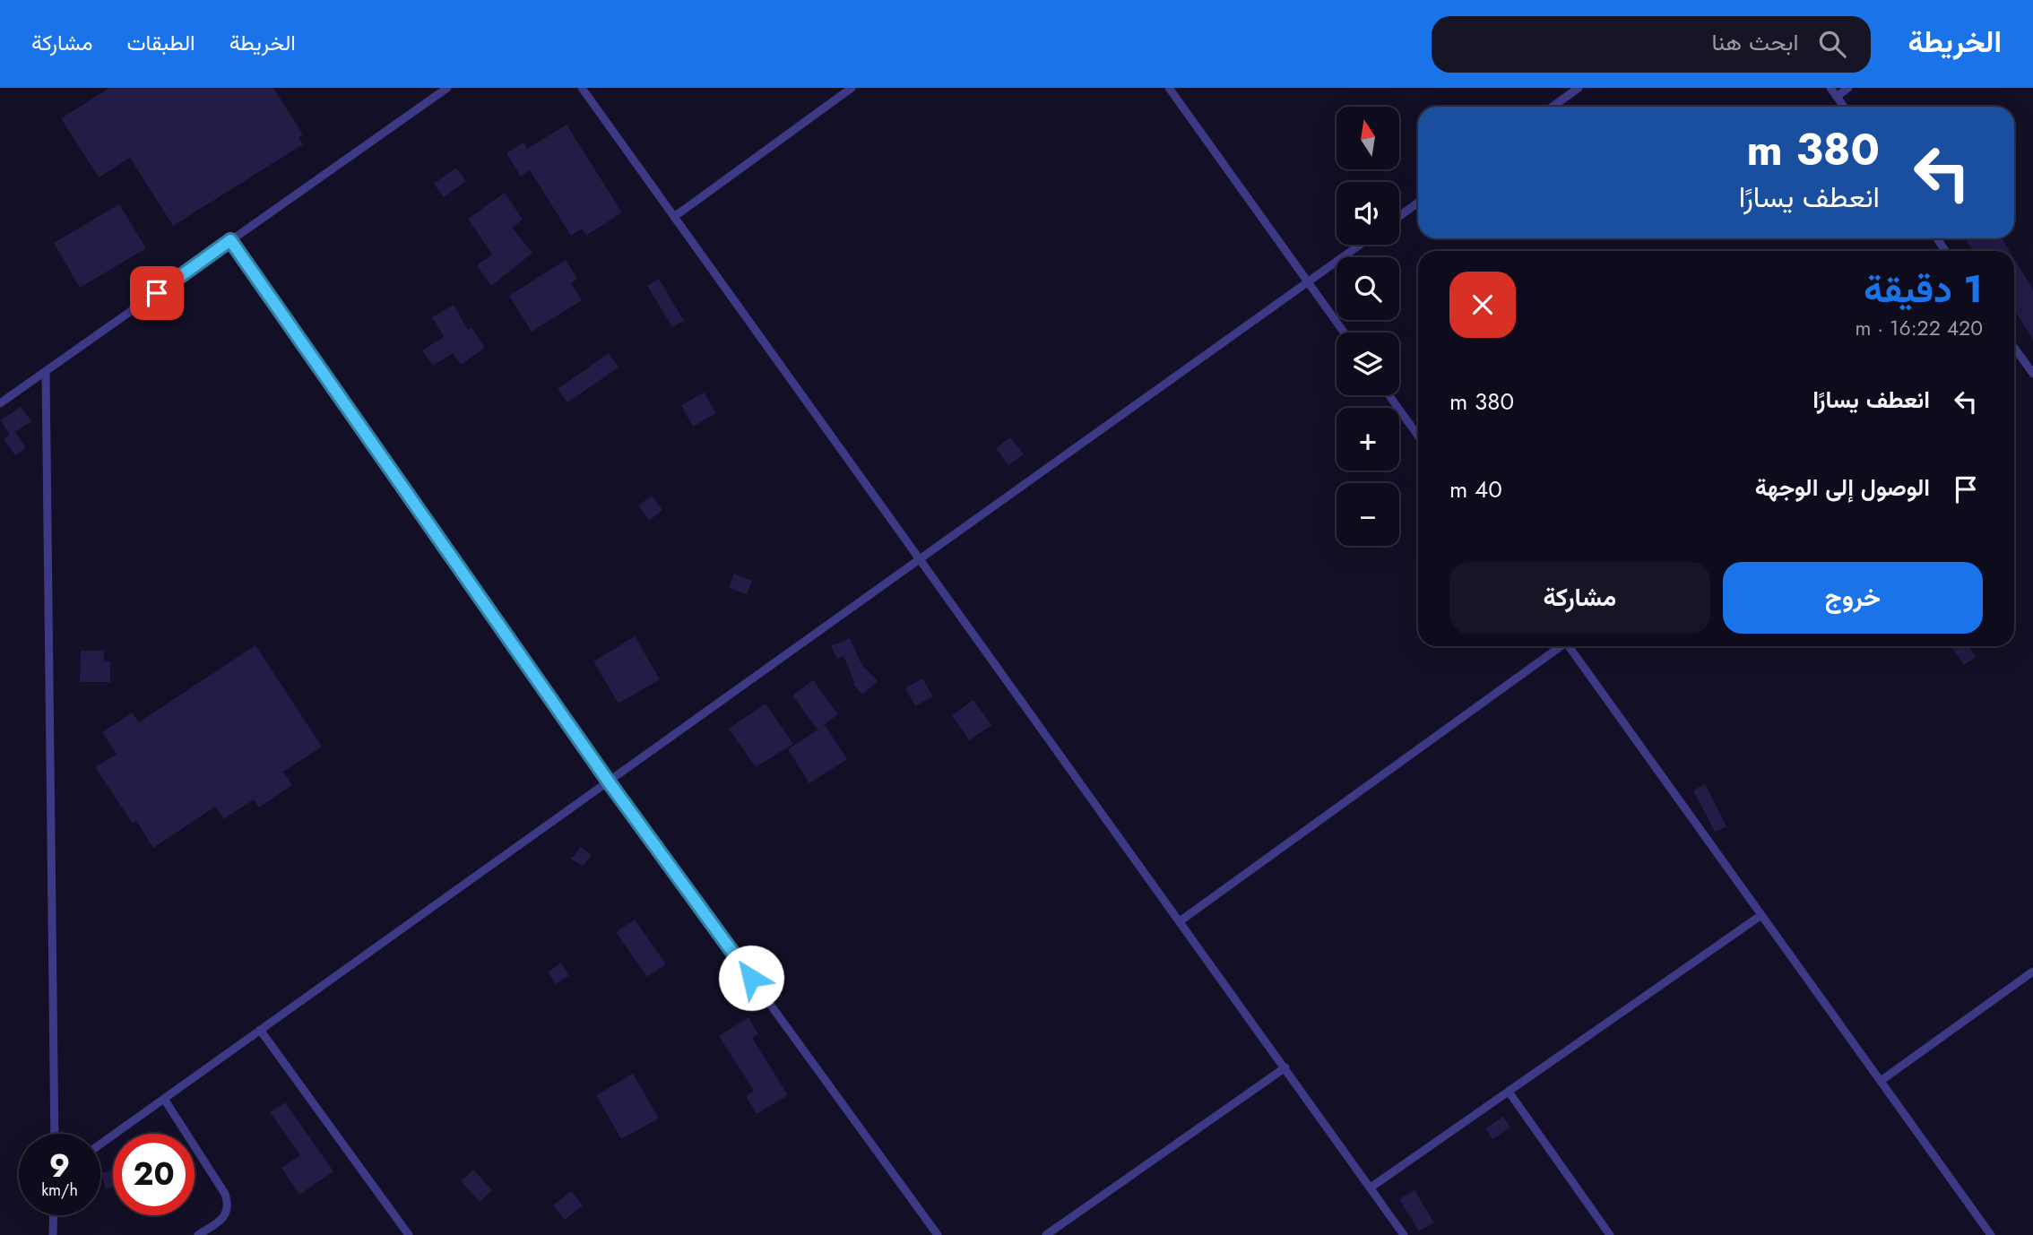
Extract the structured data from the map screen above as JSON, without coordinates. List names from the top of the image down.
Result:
{
  "north": "top",
  "page": {
    "header": "الخريطة",
    "search": "ابحث هنا",
    "nav": ["الخريطة", "الطبقات", "مشاركة"],
    "map_buttons": ["+", "−"],
    "turn": ["380 m", "انعطف يسارًا"],
    "heading": ["1 دقيقة", "420 m · 16:22"],
    "list": [
      {
        "name": "انعطف يسارًا",
        "value": "380 m"
      },
      {
        "name": "الوصول إلى الوجهة",
        "value": "40 m"
      }
    ],
    "buttons": ["خروج", "مشاركة"],
    "speed": "9 km/h",
    "limit": "20"
  }
}
